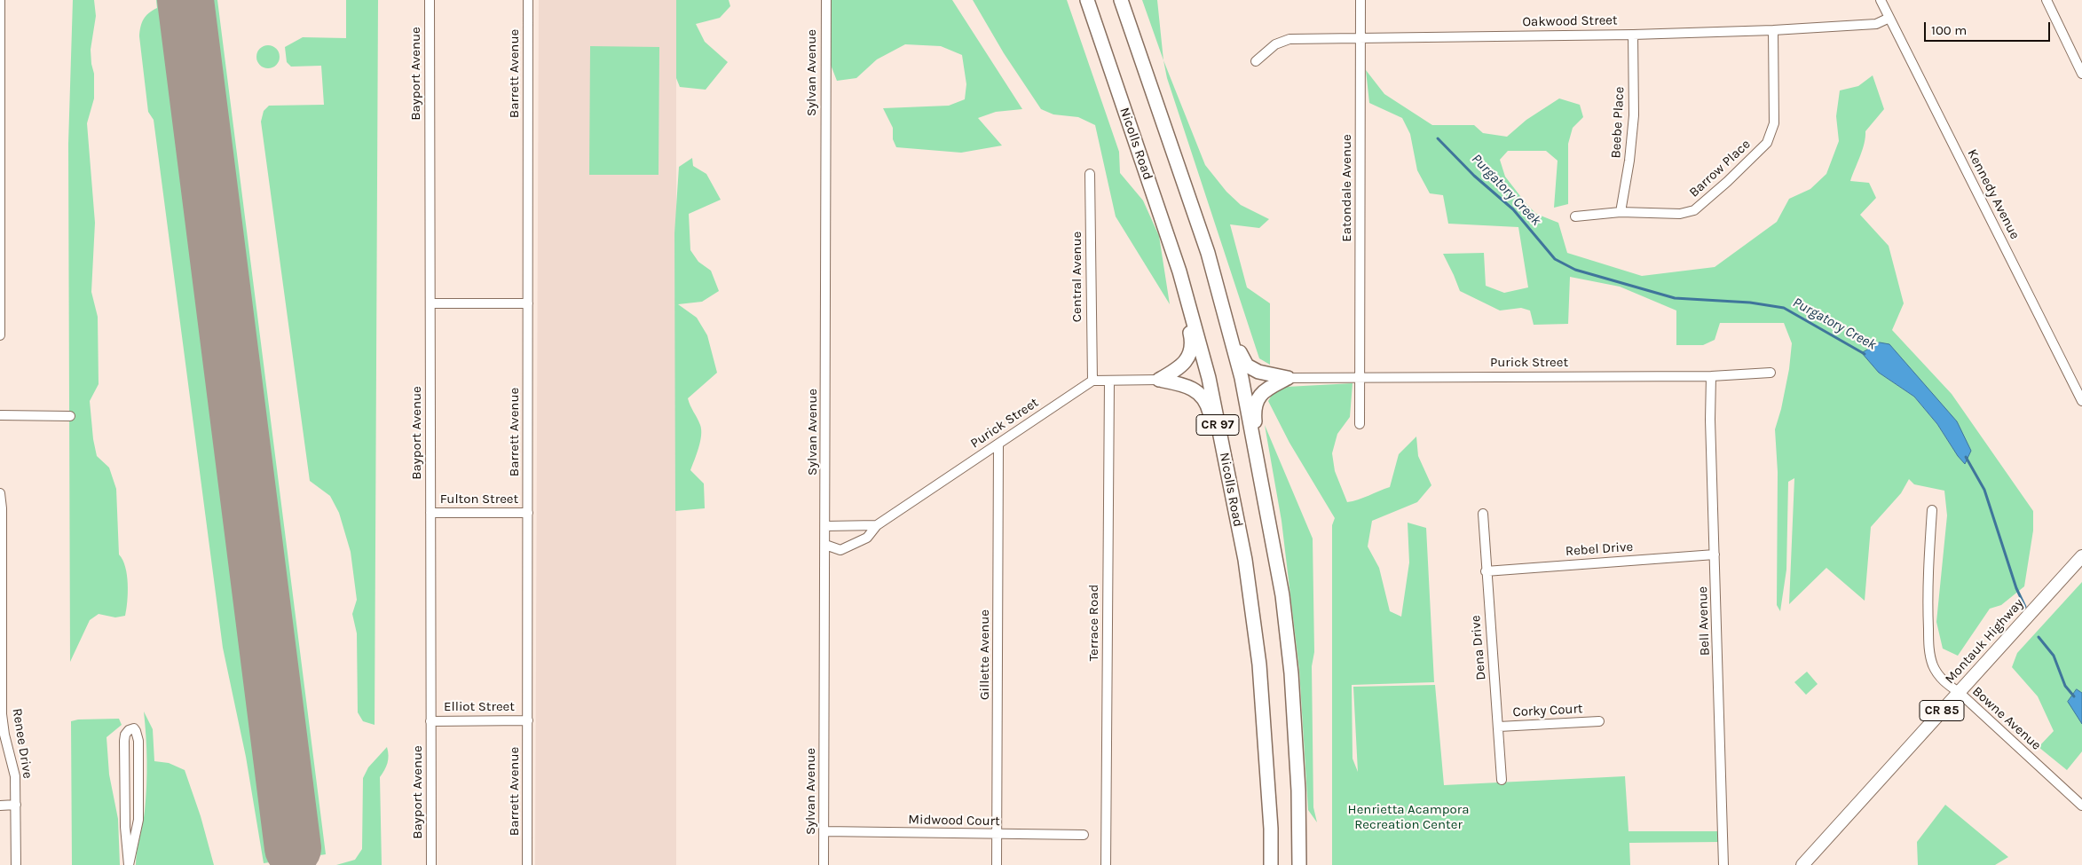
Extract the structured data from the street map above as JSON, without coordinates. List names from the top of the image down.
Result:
{
  "streets": {
    "highway": ["Nicolls Road", "CR 97"],
    "main road": ["Montauk Highway", "CR 85"],
    "street": [
      "Oakwood Street",
      "Sylvan Avenue",
      "Bayport Avenue",
      "Barrett Avenue",
      "Beebe Place",
      "Barrow Place",
      "Eatondale Avenue",
      "Kennedy Avenue",
      "Central Avenue",
      "Purick Street",
      "Fulton Street",
      "Rebel Drive",
      "Bell Avenue",
      "Terrace Road",
      "Dena Drive",
      "Gillette Avenue",
      "Elliot Street",
      "Corky Court",
      "Bowne Avenue",
      "Renee Drive",
      "Midwood Court"
    ]
  },
  "crossings": [
    ["Oakwood Street", "Beebe Place"],
    ["Oakwood Street", "Barrow Place"],
    ["Oakwood Street", "Eatondale Avenue"],
    ["Oakwood Street", "Kennedy Avenue"],
    ["Sylvan Avenue", "Purick Street"],
    ["Sylvan Avenue", "Midwood Court"],
    ["Bayport Avenue", "Fulton Street"],
    ["Bayport Avenue", "Elliot Street"],
    ["Barrett Avenue", "Fulton Street"],
    ["Barrett Avenue", "Elliot Street"],
    ["Beebe Place", "Barrow Place"],
    ["Eatondale Avenue", "Purick Street"],
    ["Central Avenue", "Purick Street"],
    ["Purick Street", "Bell Avenue"],
    ["Purick Street", "Gillette Avenue"],
    ["Rebel Drive", "Bell Avenue"],
    ["Rebel Drive", "Dena Drive"],
    ["Montauk Highway", "Bowne Avenue"],
    ["Dena Drive", "Corky Court"],
    ["Gillette Avenue", "Midwood Court"]
  ],
  "water": ["Purgatory Creek"],
  "parks": ["Henrietta Acampora Recreation Center"],
  "scale_bar": "100 m"
}
